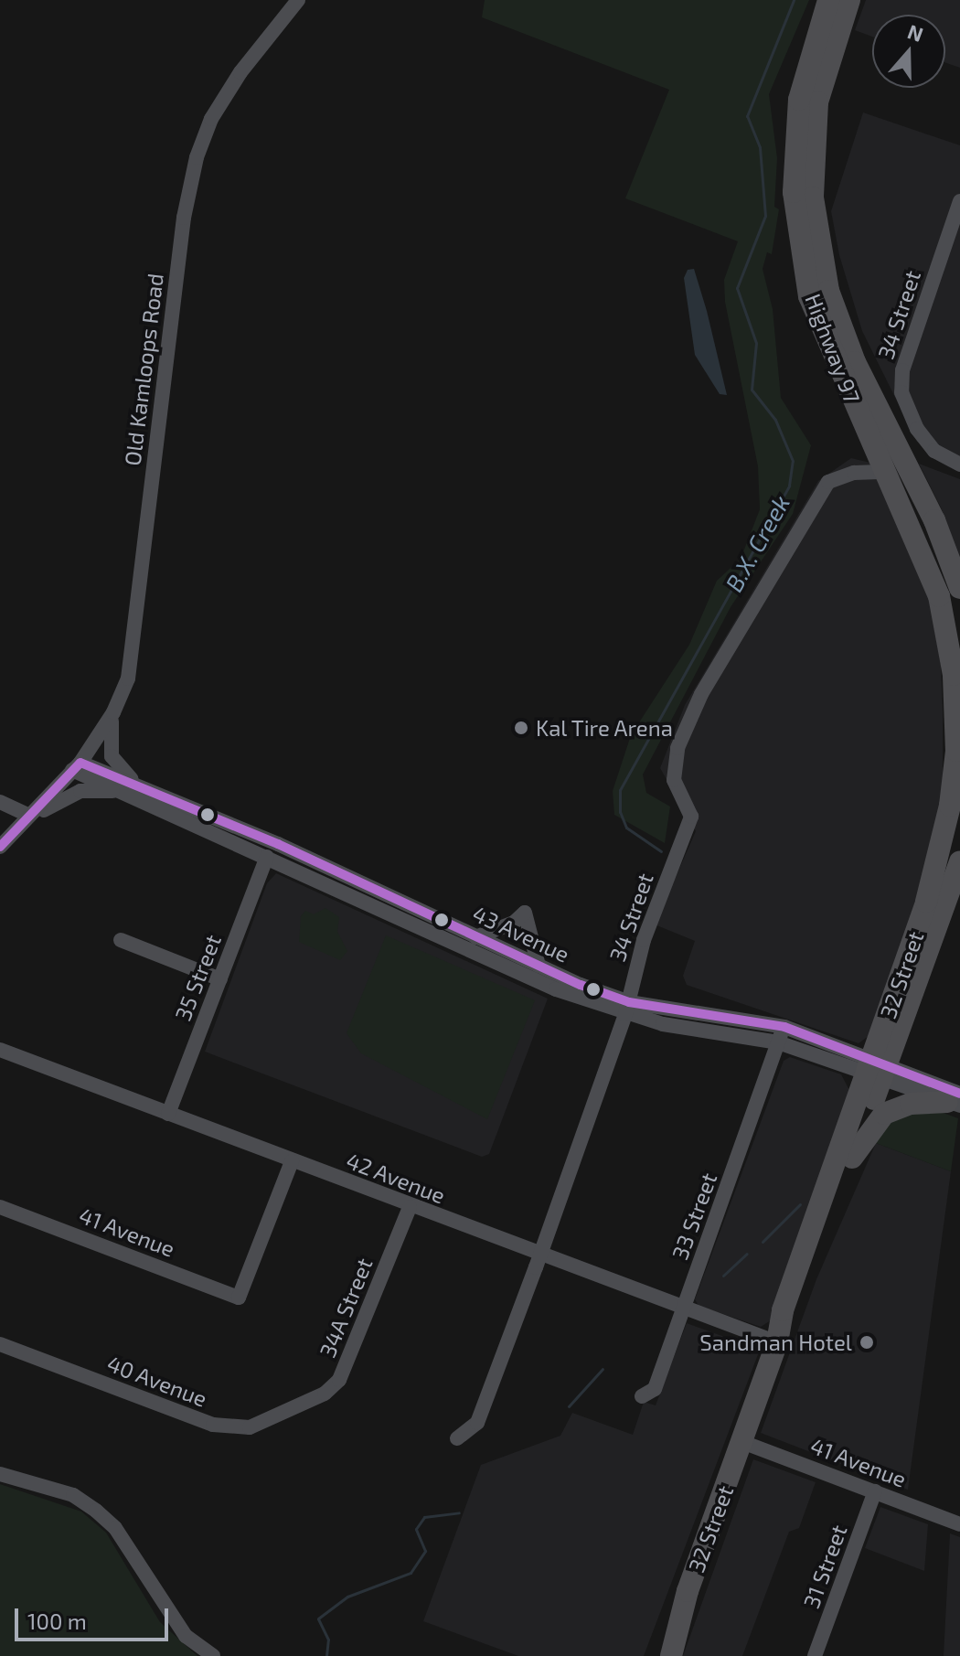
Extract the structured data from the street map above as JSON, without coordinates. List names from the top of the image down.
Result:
{
  "streets": {
    "highway": ["Highway 97", "32 Street"],
    "street": [
      "34 Street",
      "Old Kamloops Road",
      "43 Avenue",
      "35 Street",
      "42 Avenue",
      "33 Street",
      "41 Avenue",
      "34A Street",
      "40 Avenue",
      "31 Street"
    ]
  },
  "crossings": [
    ["34 Street", "Highway 97"],
    ["34 Street", "43 Avenue"],
    ["34 Street", "42 Avenue"],
    ["Highway 97", "32 Street"],
    ["Old Kamloops Road", "43 Avenue"],
    ["43 Avenue", "32 Street"],
    ["43 Avenue", "35 Street"],
    ["43 Avenue", "33 Street"],
    ["32 Street", "42 Avenue"],
    ["32 Street", "41 Avenue"],
    ["35 Street", "42 Avenue"],
    ["42 Avenue", "33 Street"],
    ["42 Avenue", "41 Avenue"],
    ["42 Avenue", "34A Street"],
    ["41 Avenue", "31 Street"],
    ["34A Street", "40 Avenue"]
  ],
  "water": ["B.X. Creek"],
  "places": ["Kal Tire Arena", "Sandman Hotel"],
  "scale_bar": "100 m",
  "north": "top"
}
